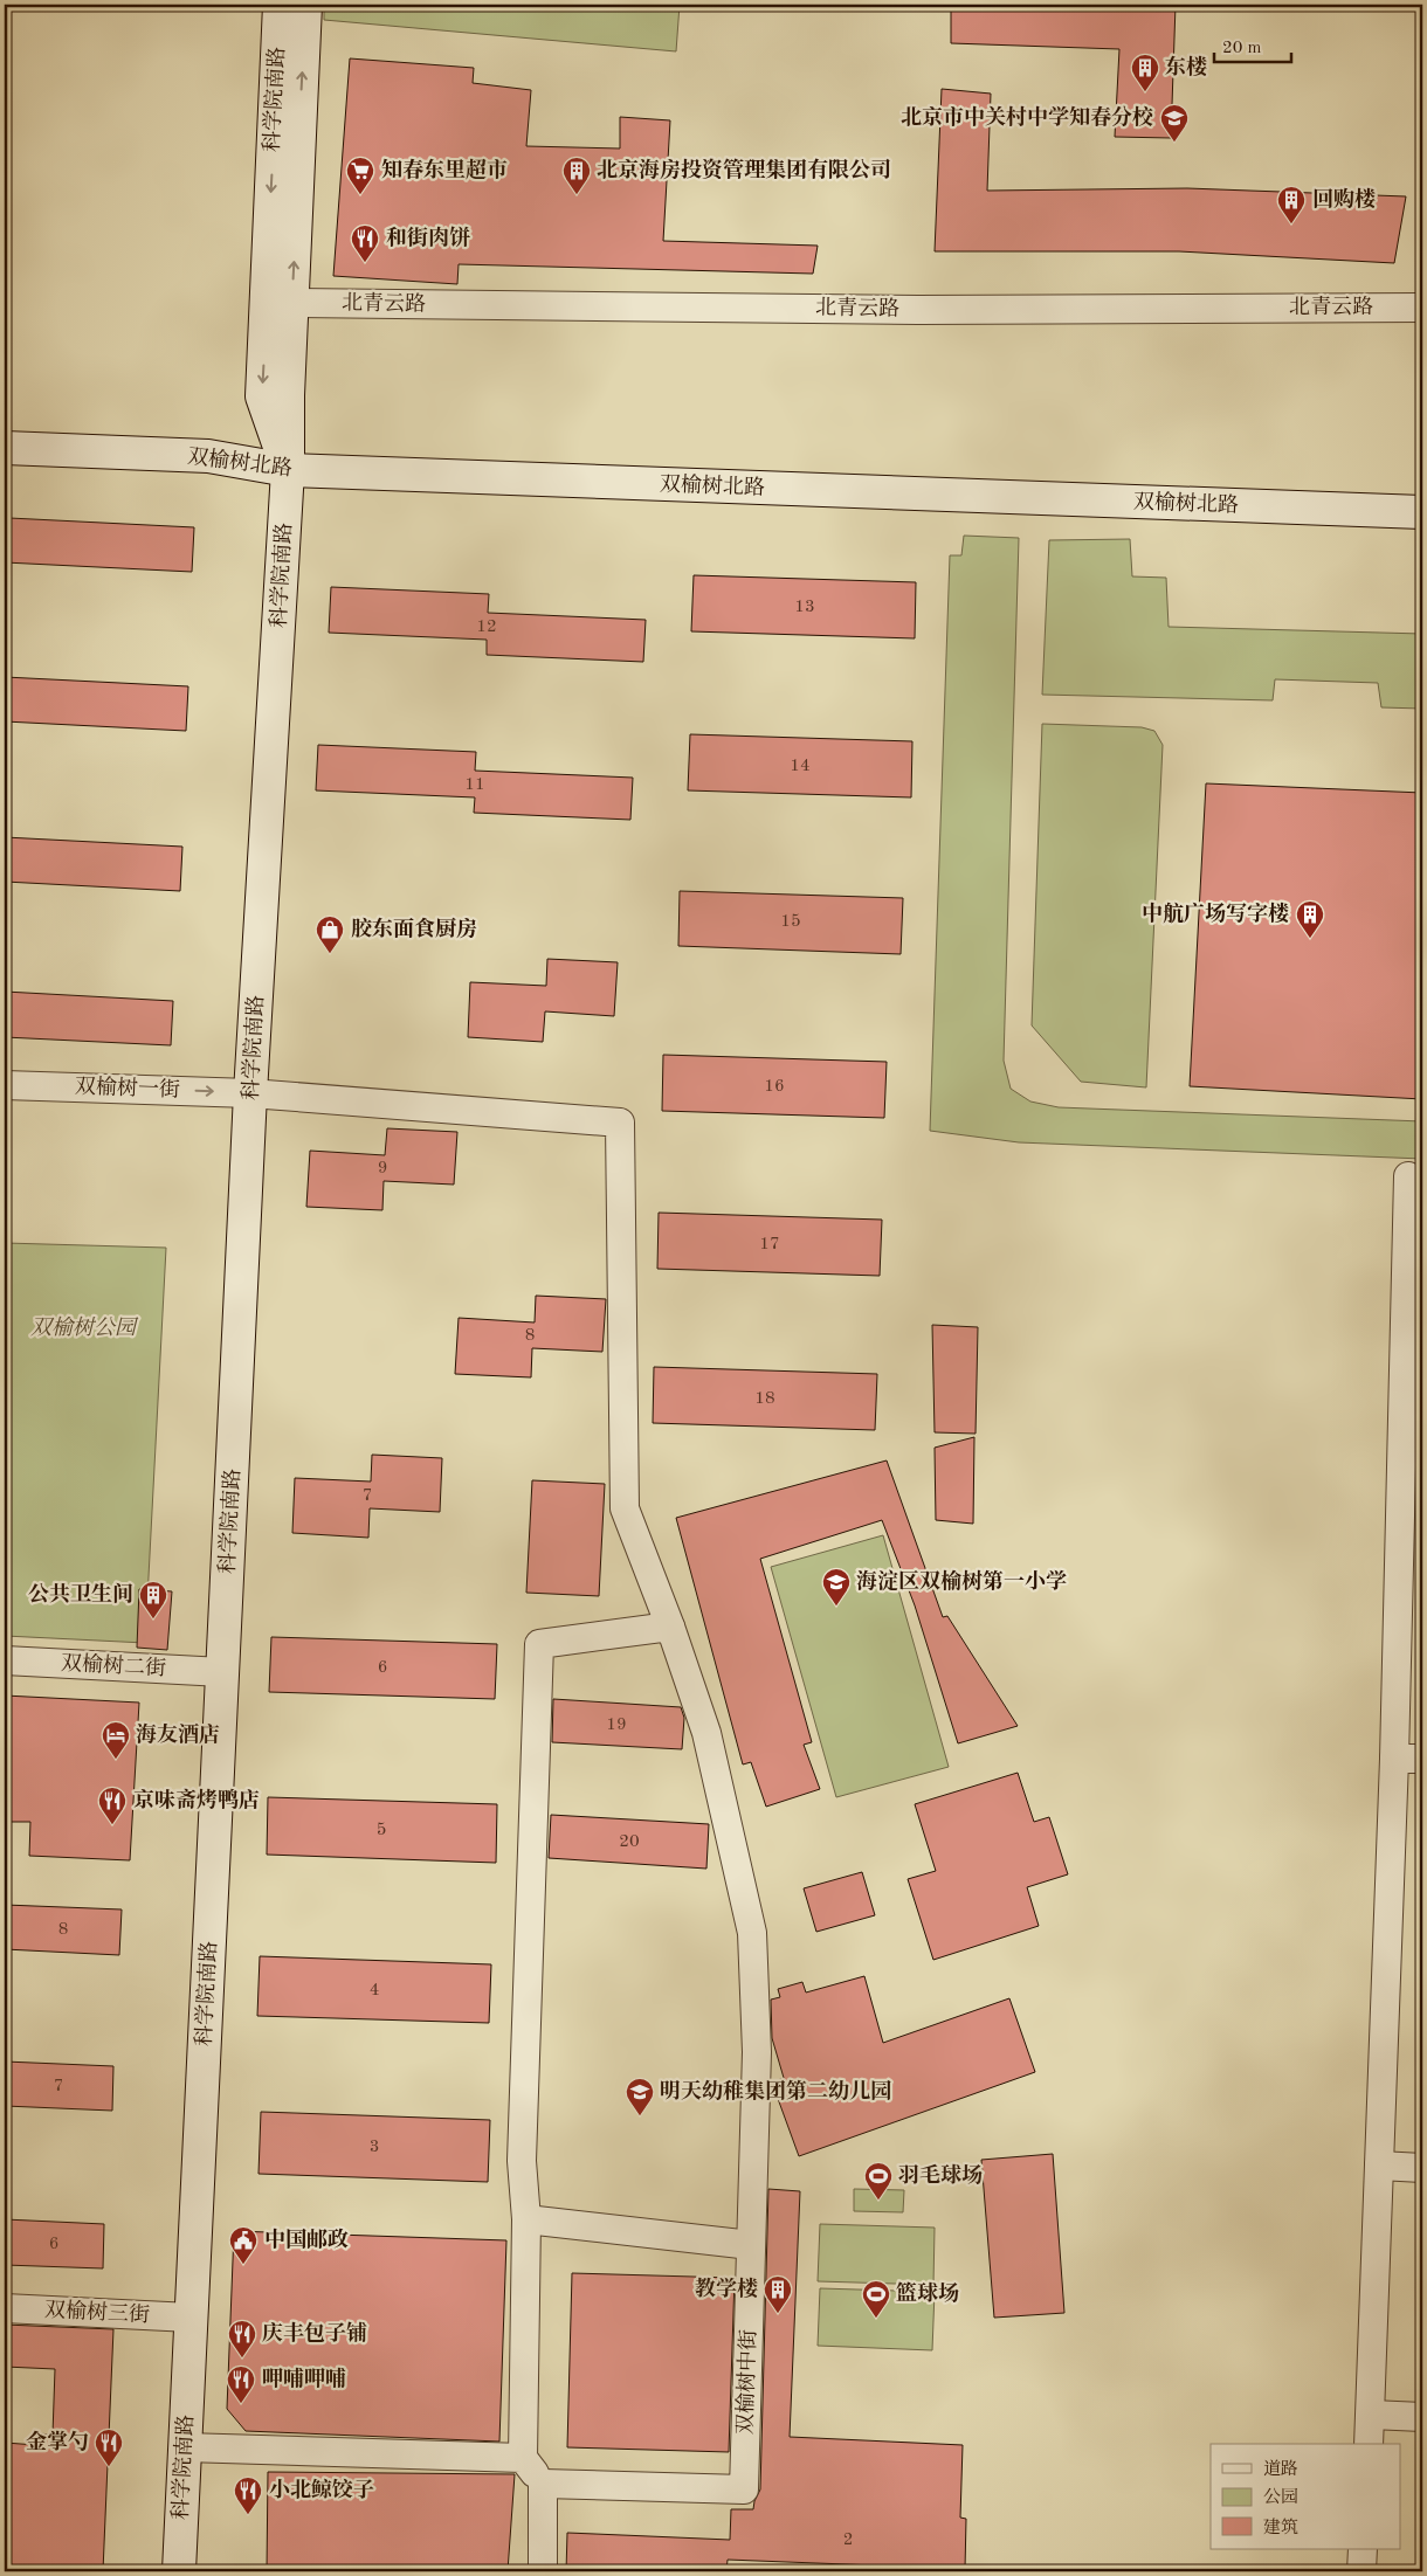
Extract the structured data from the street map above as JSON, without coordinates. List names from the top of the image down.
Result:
{
  "streets": {
    "street": [
      "科学院南路",
      "北青云路",
      "双榆树北路",
      "双榆树一街",
      "双榆树二街",
      "双榆树三街",
      "双榆树中街"
    ]
  },
  "crossings": [
    ["科学院南路", "北青云路"],
    ["科学院南路", "双榆树北路"],
    ["科学院南路", "双榆树一街"],
    ["科学院南路", "双榆树二街"],
    ["科学院南路", "双榆树三街"],
    ["双榆树一街", "双榆树中街"]
  ],
  "parks": ["双榆树公园"],
  "places": {
    "building": [
      "东楼",
      "北京海房投资管理集团有限公司",
      "回购楼",
      "中航广场写字楼",
      "公共卫生间",
      "教学楼"
    ],
    "school or university": ["北京市中关村中学知春分校", "海淀区双榆树第一小学", "明天幼稚集团第二幼儿园"],
    "supermarket": ["知春东里超市"],
    "restaurant": [
      "和街肉饼",
      "京味斋烤鸭店",
      "庆丰包子铺",
      "呷哺呷哺",
      "金掌勺",
      "小北鲸饺子"
    ],
    "shop": ["胶东面食厨房"],
    "hotel": ["海友酒店"],
    "sports": ["羽毛球场", "篮球场"],
    "public building": ["中国邮政"]
  },
  "house_numbers": [
    "13",
    "12",
    "14",
    "11",
    "15",
    "16",
    "9",
    "17",
    "8",
    "18",
    "7",
    "6",
    "19",
    "5",
    "20",
    "8",
    "4",
    "7",
    "3",
    "6",
    "2"
  ],
  "legend": ["道路", "公园", "建筑"],
  "scale_bar": "20 m"
}
